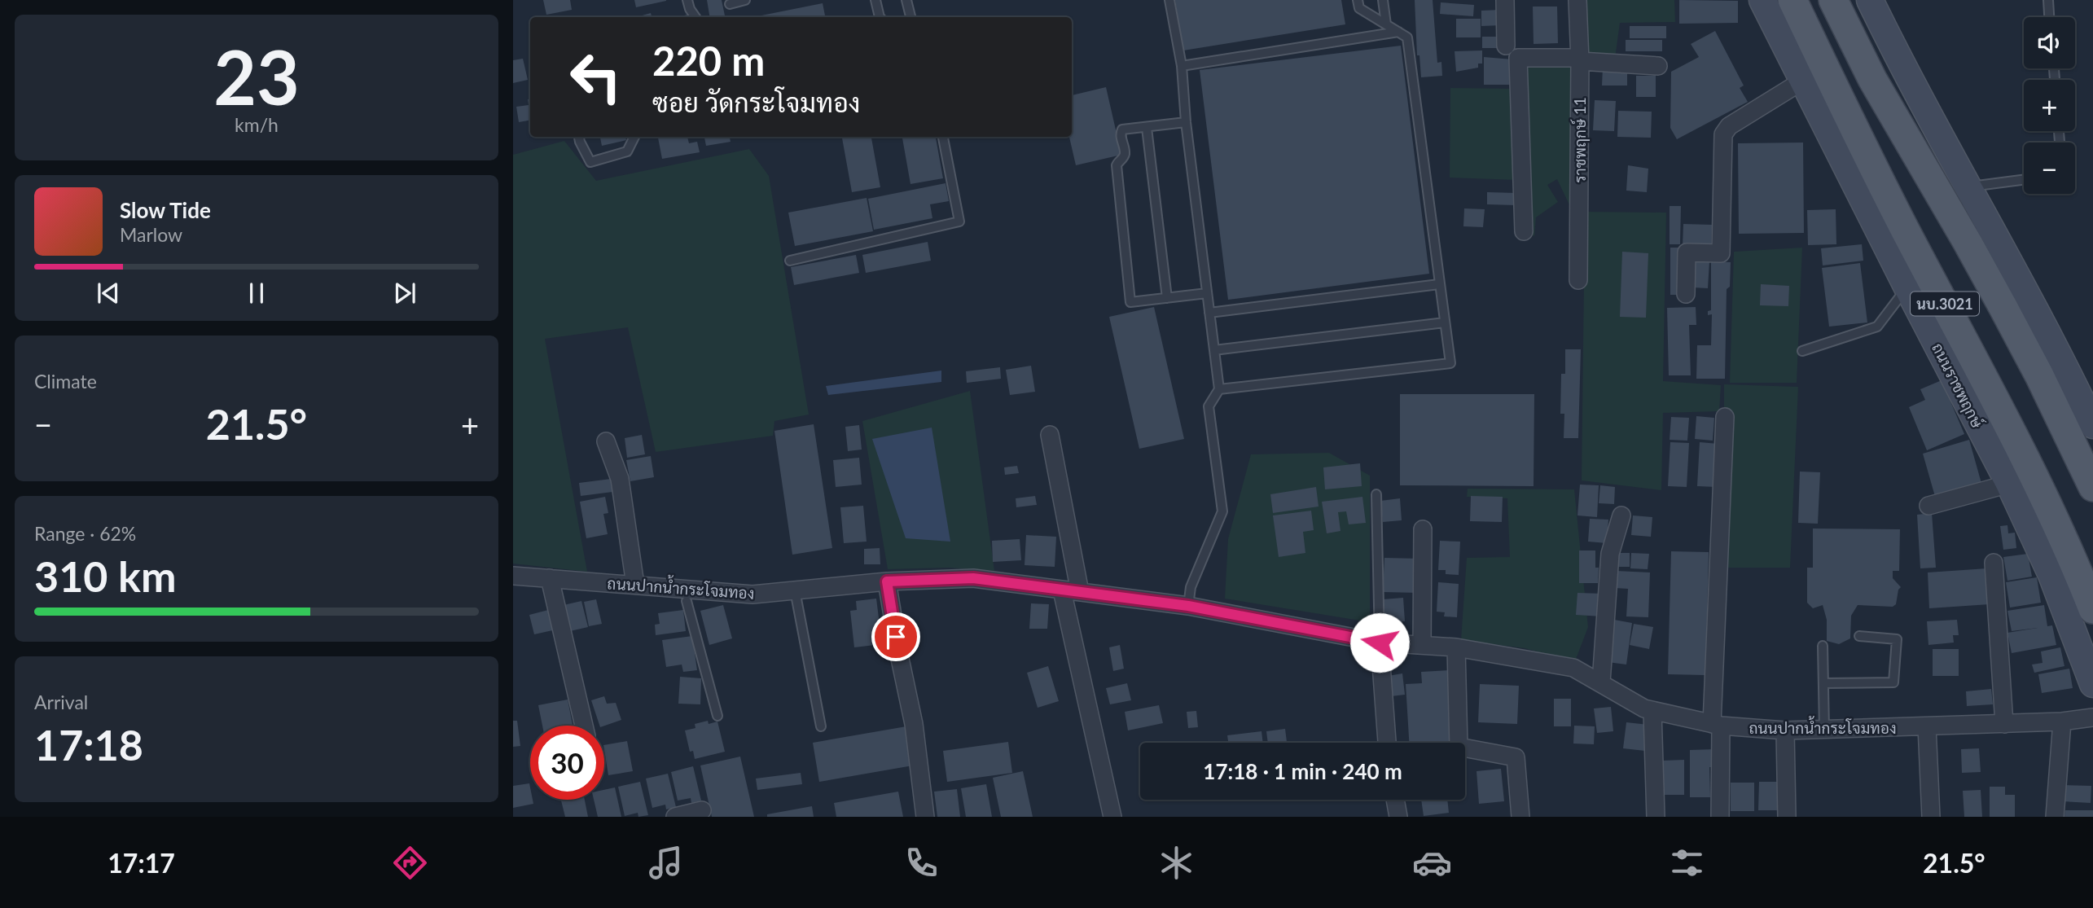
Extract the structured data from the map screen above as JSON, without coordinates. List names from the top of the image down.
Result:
{
  "streets": {
    "main road": ["นบ.3021", "ถนนราชพฤกษ์"],
    "street": ["ราชพฤกษ์ 11", "ถนนปากน้ำกระโจมทอง"]
  },
  "page": {
    "tile": [
      ["23", "km/h"],
      "Climate",
      ["Range · 62%", "310 km"],
      ["Arrival", "17:18"]
    ],
    "map_buttons": ["+", "−"],
    "turn": ["220 m", "ซอย วัดกระโจมทอง"],
    "song": ["Slow Tide", "Marlow"],
    "heat": ["−", "21.5°", "+"],
    "limit": "30",
    "trip": "17:18 · 1 min · 240 m",
    "tabs": ["17:17", "21.5°"]
  }
}
